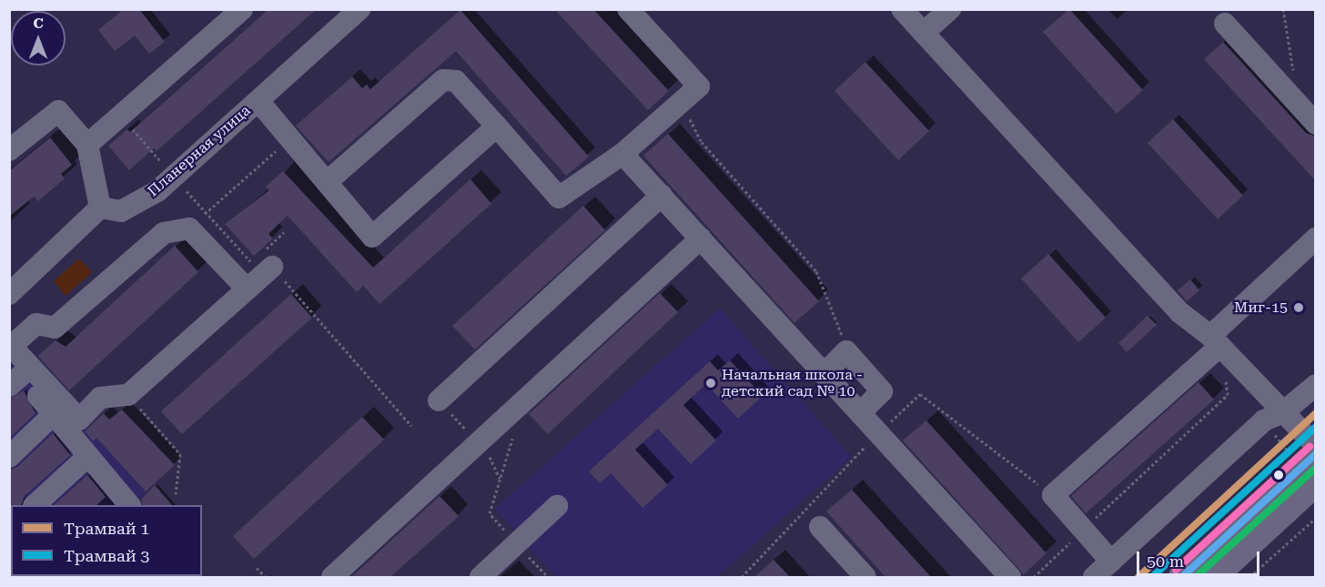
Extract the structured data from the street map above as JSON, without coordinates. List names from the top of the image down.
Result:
{
  "streets": {
    "street": ["Планерная улица"]
  },
  "places": ["Миг-15", "Начальная школа - детский сад № 10"],
  "lines": ["tram line 1", "tram line 3"],
  "legend": ["Трамвай 1", "Трамвай 3"],
  "scale_bar": "50 m",
  "north": "top"
}
